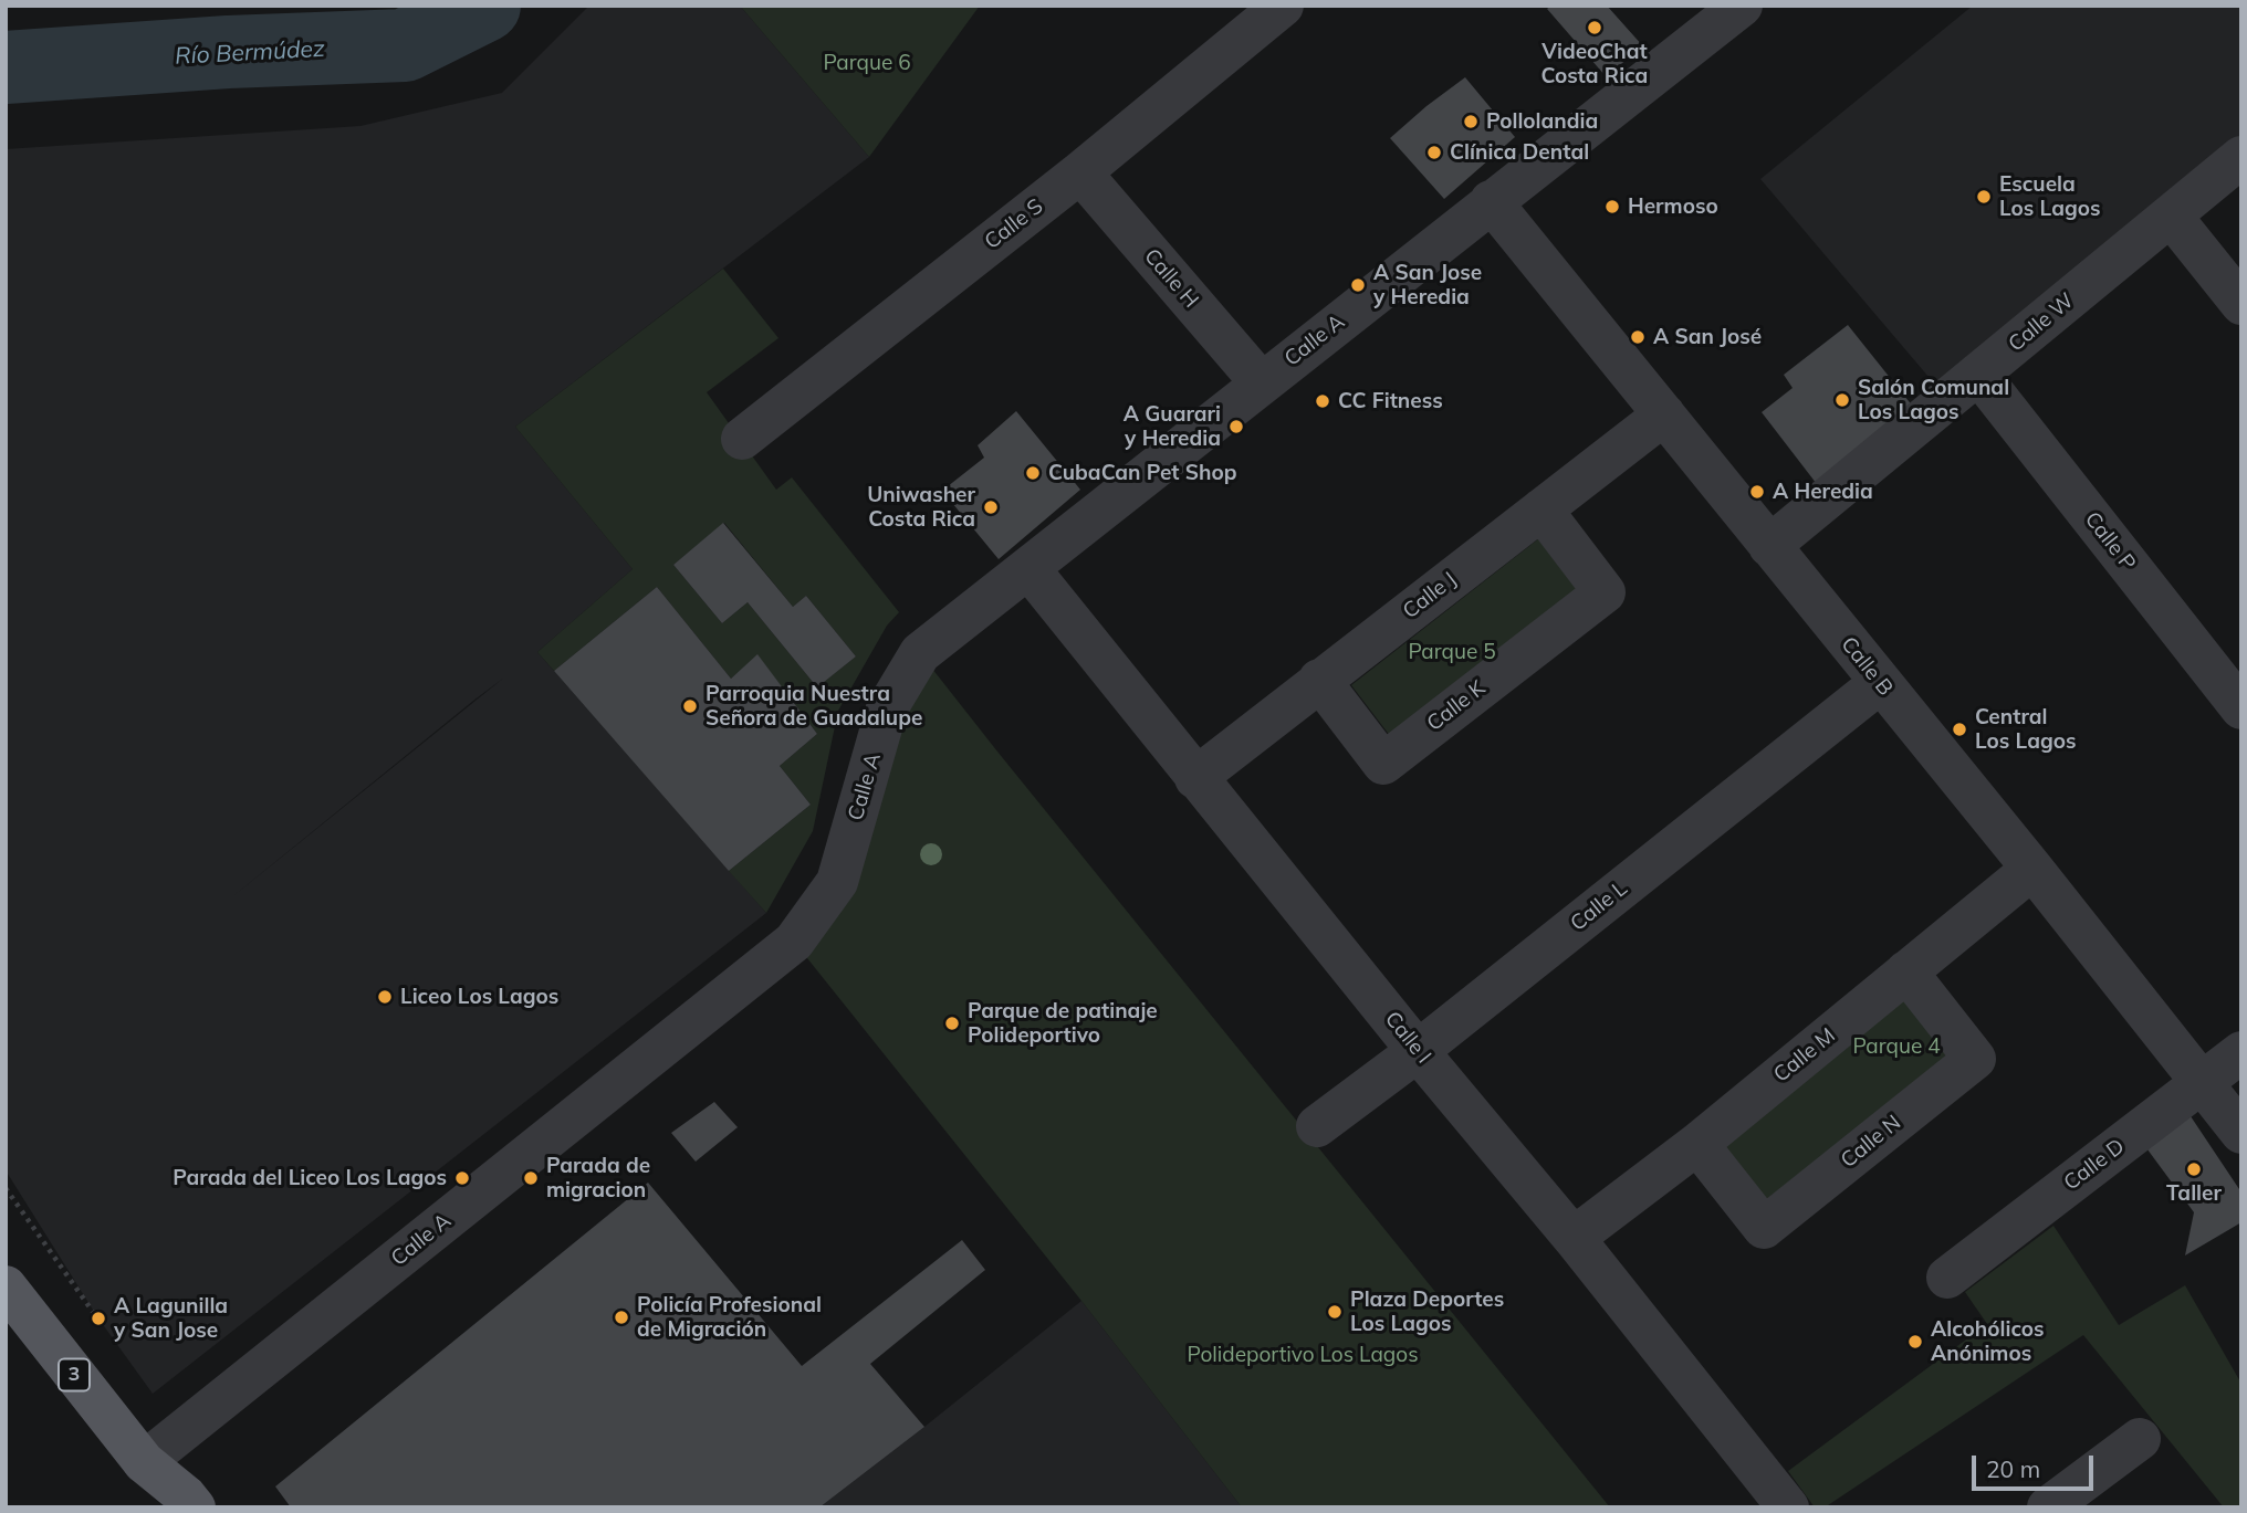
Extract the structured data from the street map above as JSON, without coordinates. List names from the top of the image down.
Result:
{
  "streets": {
    "main road": ["3"],
    "street": [
      "Calle S",
      "Calle H",
      "Calle W",
      "Calle A",
      "Calle P",
      "Calle J",
      "Calle B",
      "Calle K",
      "Calle L",
      "Calle I",
      "Calle M",
      "Calle N",
      "Calle D"
    ]
  },
  "crossings": [
    ["Calle S", "Calle H"],
    ["Calle H", "Calle A"],
    ["Calle W", "Calle P"],
    ["Calle W", "Calle B"],
    ["Calle A", "Calle B"],
    ["Calle A", "Calle I"],
    ["Calle A", "3"],
    ["Calle J", "Calle B"],
    ["Calle J", "Calle K"],
    ["Calle J", "Calle I"],
    ["Calle B", "Calle L"],
    ["Calle B", "Calle M"],
    ["Calle B", "Calle D"],
    ["Calle L", "Calle I"],
    ["Calle I", "Calle M"],
    ["Calle M", "Calle N"]
  ],
  "water": ["Río Bermúdez"],
  "parks": [
    "Parque 6",
    "Parque 5",
    "Parque 4",
    "Polideportivo Los Lagos"
  ],
  "places": [
    "VideoChat Costa Rica",
    "Pollolandia",
    "Clínica Dental",
    "Escuela Los Lagos",
    "Hermoso",
    "A San Jose y Heredia",
    "A San José",
    "Salón Comunal Los Lagos",
    "CC Fitness",
    "A Guarari y Heredia",
    "CubaCan Pet Shop",
    "A Heredia",
    "Uniwasher Costa Rica",
    "Parroquia Nuestra Señora de Guadalupe",
    "Central Los Lagos",
    "Liceo Los Lagos",
    "Parque de patinaje Polideportivo",
    "Taller",
    "Parada del Liceo Los Lagos",
    "Parada de migracion",
    "Plaza Deportes Los Lagos",
    "Policía Profesional de Migración",
    "A Lagunilla y San Jose",
    "Alcohólicos Anónimos"
  ],
  "scale_bar": "20 m"
}
